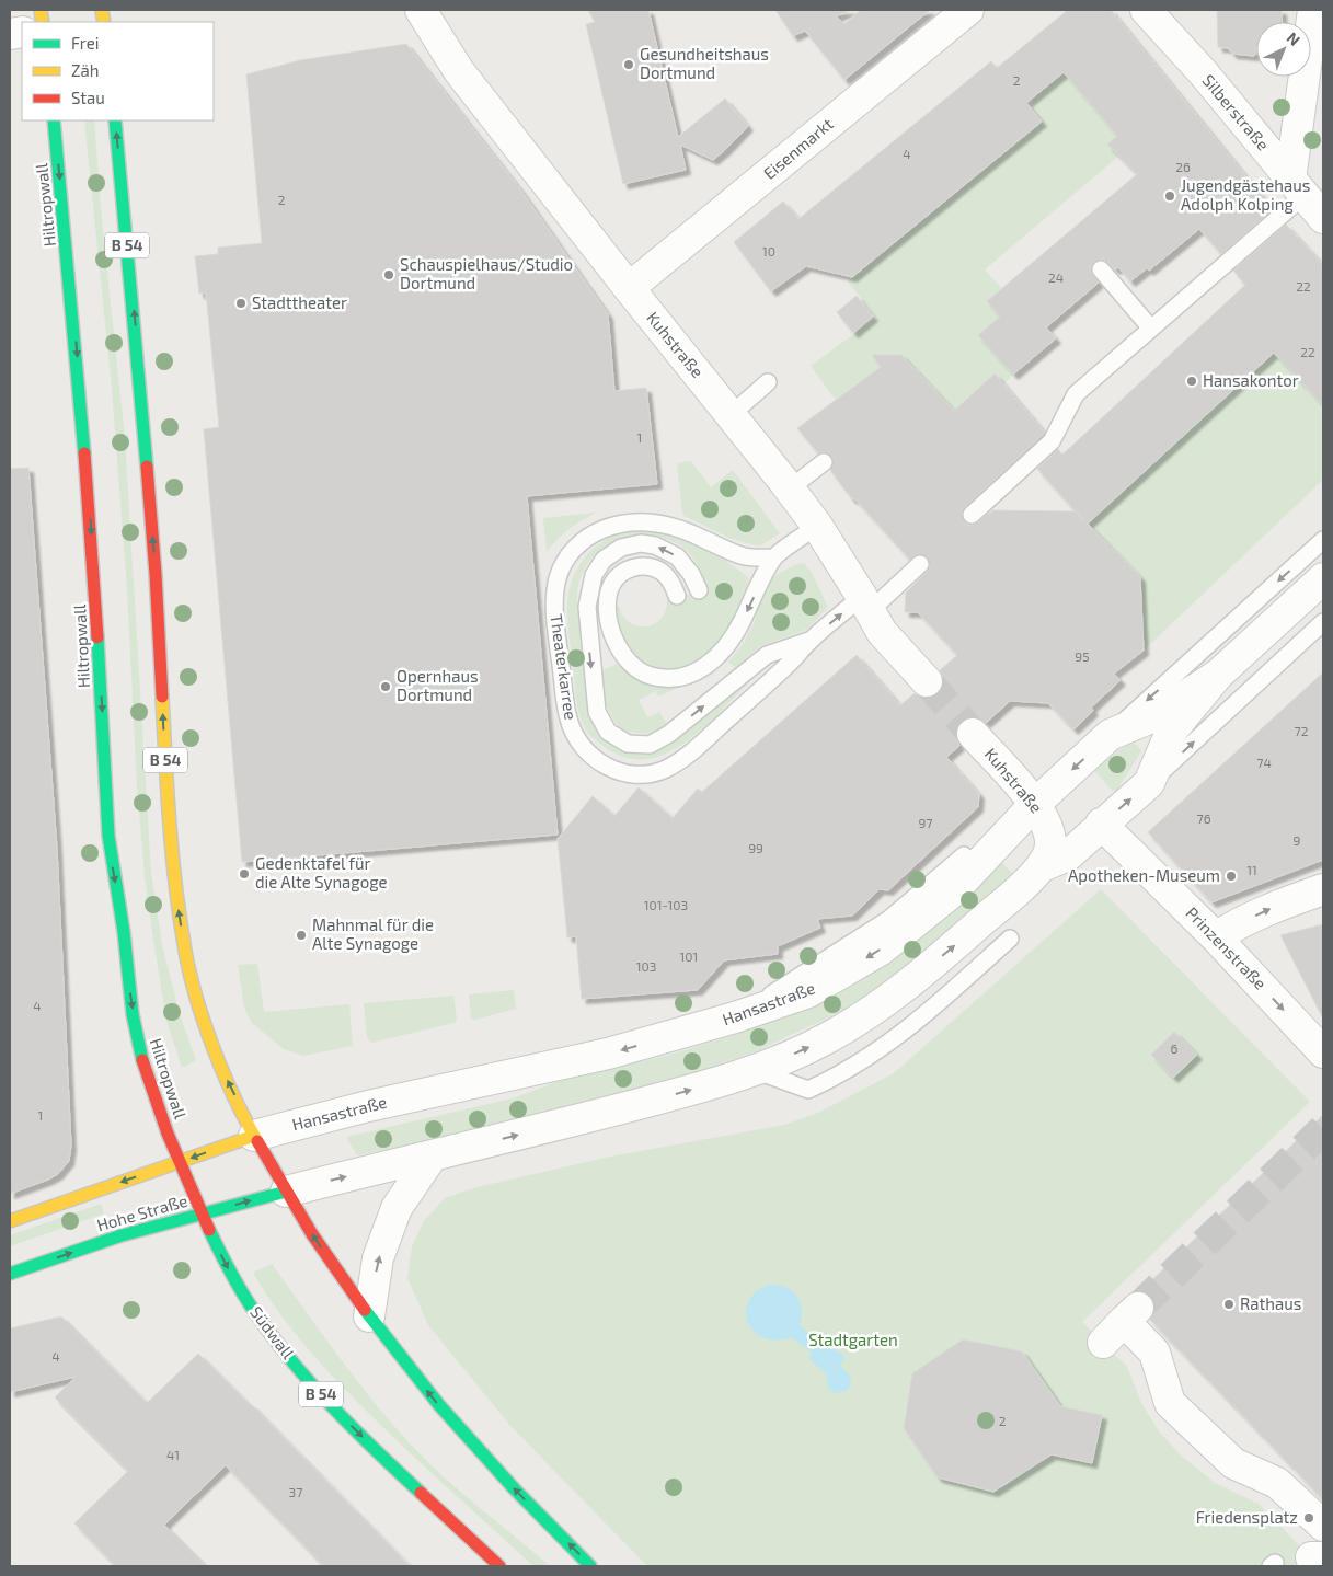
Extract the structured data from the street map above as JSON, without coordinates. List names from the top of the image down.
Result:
{
  "streets": {
    "main road": [
      "Hiltropwall",
      "B 54",
      "Hohe Straße",
      "Südwall"
    ],
    "street": [
      "Silberstraße",
      "Eisenmarkt",
      "Kuhstraße",
      "Prinzenstraße",
      "Hansastraße"
    ],
    "lane": ["Theaterkarree"]
  },
  "crossings": [
    ["Eisenmarkt", "Kuhstraße"],
    ["Hiltropwall", "Hohe Straße"],
    ["Hiltropwall", "Südwall"],
    ["B 54", "Hansastraße"],
    ["B 54", "Hohe Straße"],
    ["Kuhstraße", "Theaterkarree"],
    ["Kuhstraße", "Hansastraße"],
    ["Prinzenstraße", "Hansastraße"],
    ["Hansastraße", "Hohe Straße"],
    ["Hohe Straße", "Südwall"]
  ],
  "one_way": ["Prinzenstraße"],
  "parks": ["Stadtgarten"],
  "places": [
    "Gesundheitshaus Dortmund",
    "Jugendgästehaus Adolph Kolping",
    "Schauspielhaus/Studio Dortmund",
    "Stadttheater",
    "Hansakontor",
    "Opernhaus Dortmund",
    "Gedenktafel für die Alte Synagoge",
    "Apotheken-Museum",
    "Mahnmal für die Alte Synagoge",
    "Rathaus",
    "Friedensplatz"
  ],
  "house_numbers": [
    "2",
    "4",
    "26",
    "2",
    "10",
    "24",
    "22",
    "22",
    "1",
    "95",
    "72",
    "74",
    "76",
    "97",
    "9",
    "99",
    "11",
    "101-103",
    "101",
    "103",
    "4",
    "6",
    "1",
    "4",
    "2",
    "41",
    "37"
  ],
  "legend": ["Frei", "Zäh", "Stau"],
  "north": "top right"
}
